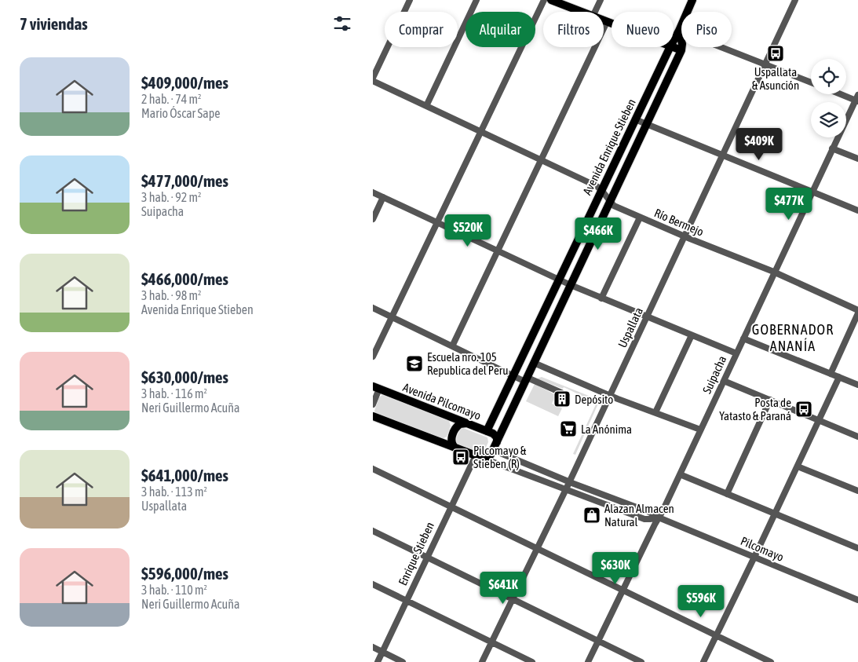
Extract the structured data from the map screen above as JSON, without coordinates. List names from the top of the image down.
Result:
{
  "streets": {
    "main road": ["Avenida Enrique Stieben", "Avenida Pilcomayo"],
    "street": [
      "Río Bermejo",
      "Uspallata",
      "Suipacha",
      "Pilcomayo",
      "Enrique Stieben"
    ]
  },
  "crossings": [
    ["Avenida Enrique Stieben", "Río Bermejo"],
    ["Avenida Enrique Stieben", "Avenida Pilcomayo"],
    ["Avenida Enrique Stieben", "Pilcomayo"],
    ["Avenida Enrique Stieben", "Enrique Stieben"],
    ["Río Bermejo", "Uspallata"],
    ["Río Bermejo", "Suipacha"],
    ["Uspallata", "Pilcomayo"],
    ["Suipacha", "Pilcomayo"],
    ["Avenida Pilcomayo", "Pilcomayo"],
    ["Avenida Pilcomayo", "Enrique Stieben"],
    ["Pilcomayo", "Enrique Stieben"]
  ],
  "districts": ["GOBERNADOR ANANÍA"],
  "places": {
    "bus stop": ["Uspallata & Asunción", "Posta de Yatasto & Paraná", "Pilcomayo & Stieben (R)"],
    "school or university": ["Escuela nro. 105 Republica del Peru"],
    "building": ["Depósito"],
    "supermarket": ["La Anónima"],
    "shop": ["Alazan Almacen Natural"]
  },
  "page": {
    "heading": "7 viviendas",
    "chip": [
      "Comprar",
      "Alquilar",
      "Filtros",
      "Nuevo",
      "Piso"
    ],
    "list": [
      {
        "name": "$409,000/mes",
        "note": "2 hab. · 74 m² · Mario Óscar Sape"
      },
      {
        "name": "$477,000/mes",
        "note": "3 hab. · 92 m² · Suipacha"
      },
      {
        "name": "$466,000/mes",
        "note": "3 hab. · 98 m² · Avenida Enrique Stieben"
      },
      {
        "name": "$630,000/mes",
        "note": "3 hab. · 116 m² · Neri Guillermo Acuña"
      },
      {
        "name": "$641,000/mes",
        "note": "3 hab. · 113 m² · Uspallata"
      },
      {
        "name": "$596,000/mes",
        "note": "3 hab. · 110 m² · Neri Guillermo Acuña"
      }
    ],
    "price": [
      "$409K",
      "$477K",
      "$520K",
      "$466K",
      "$630K",
      "$641K",
      "$596K"
    ]
  }
}
